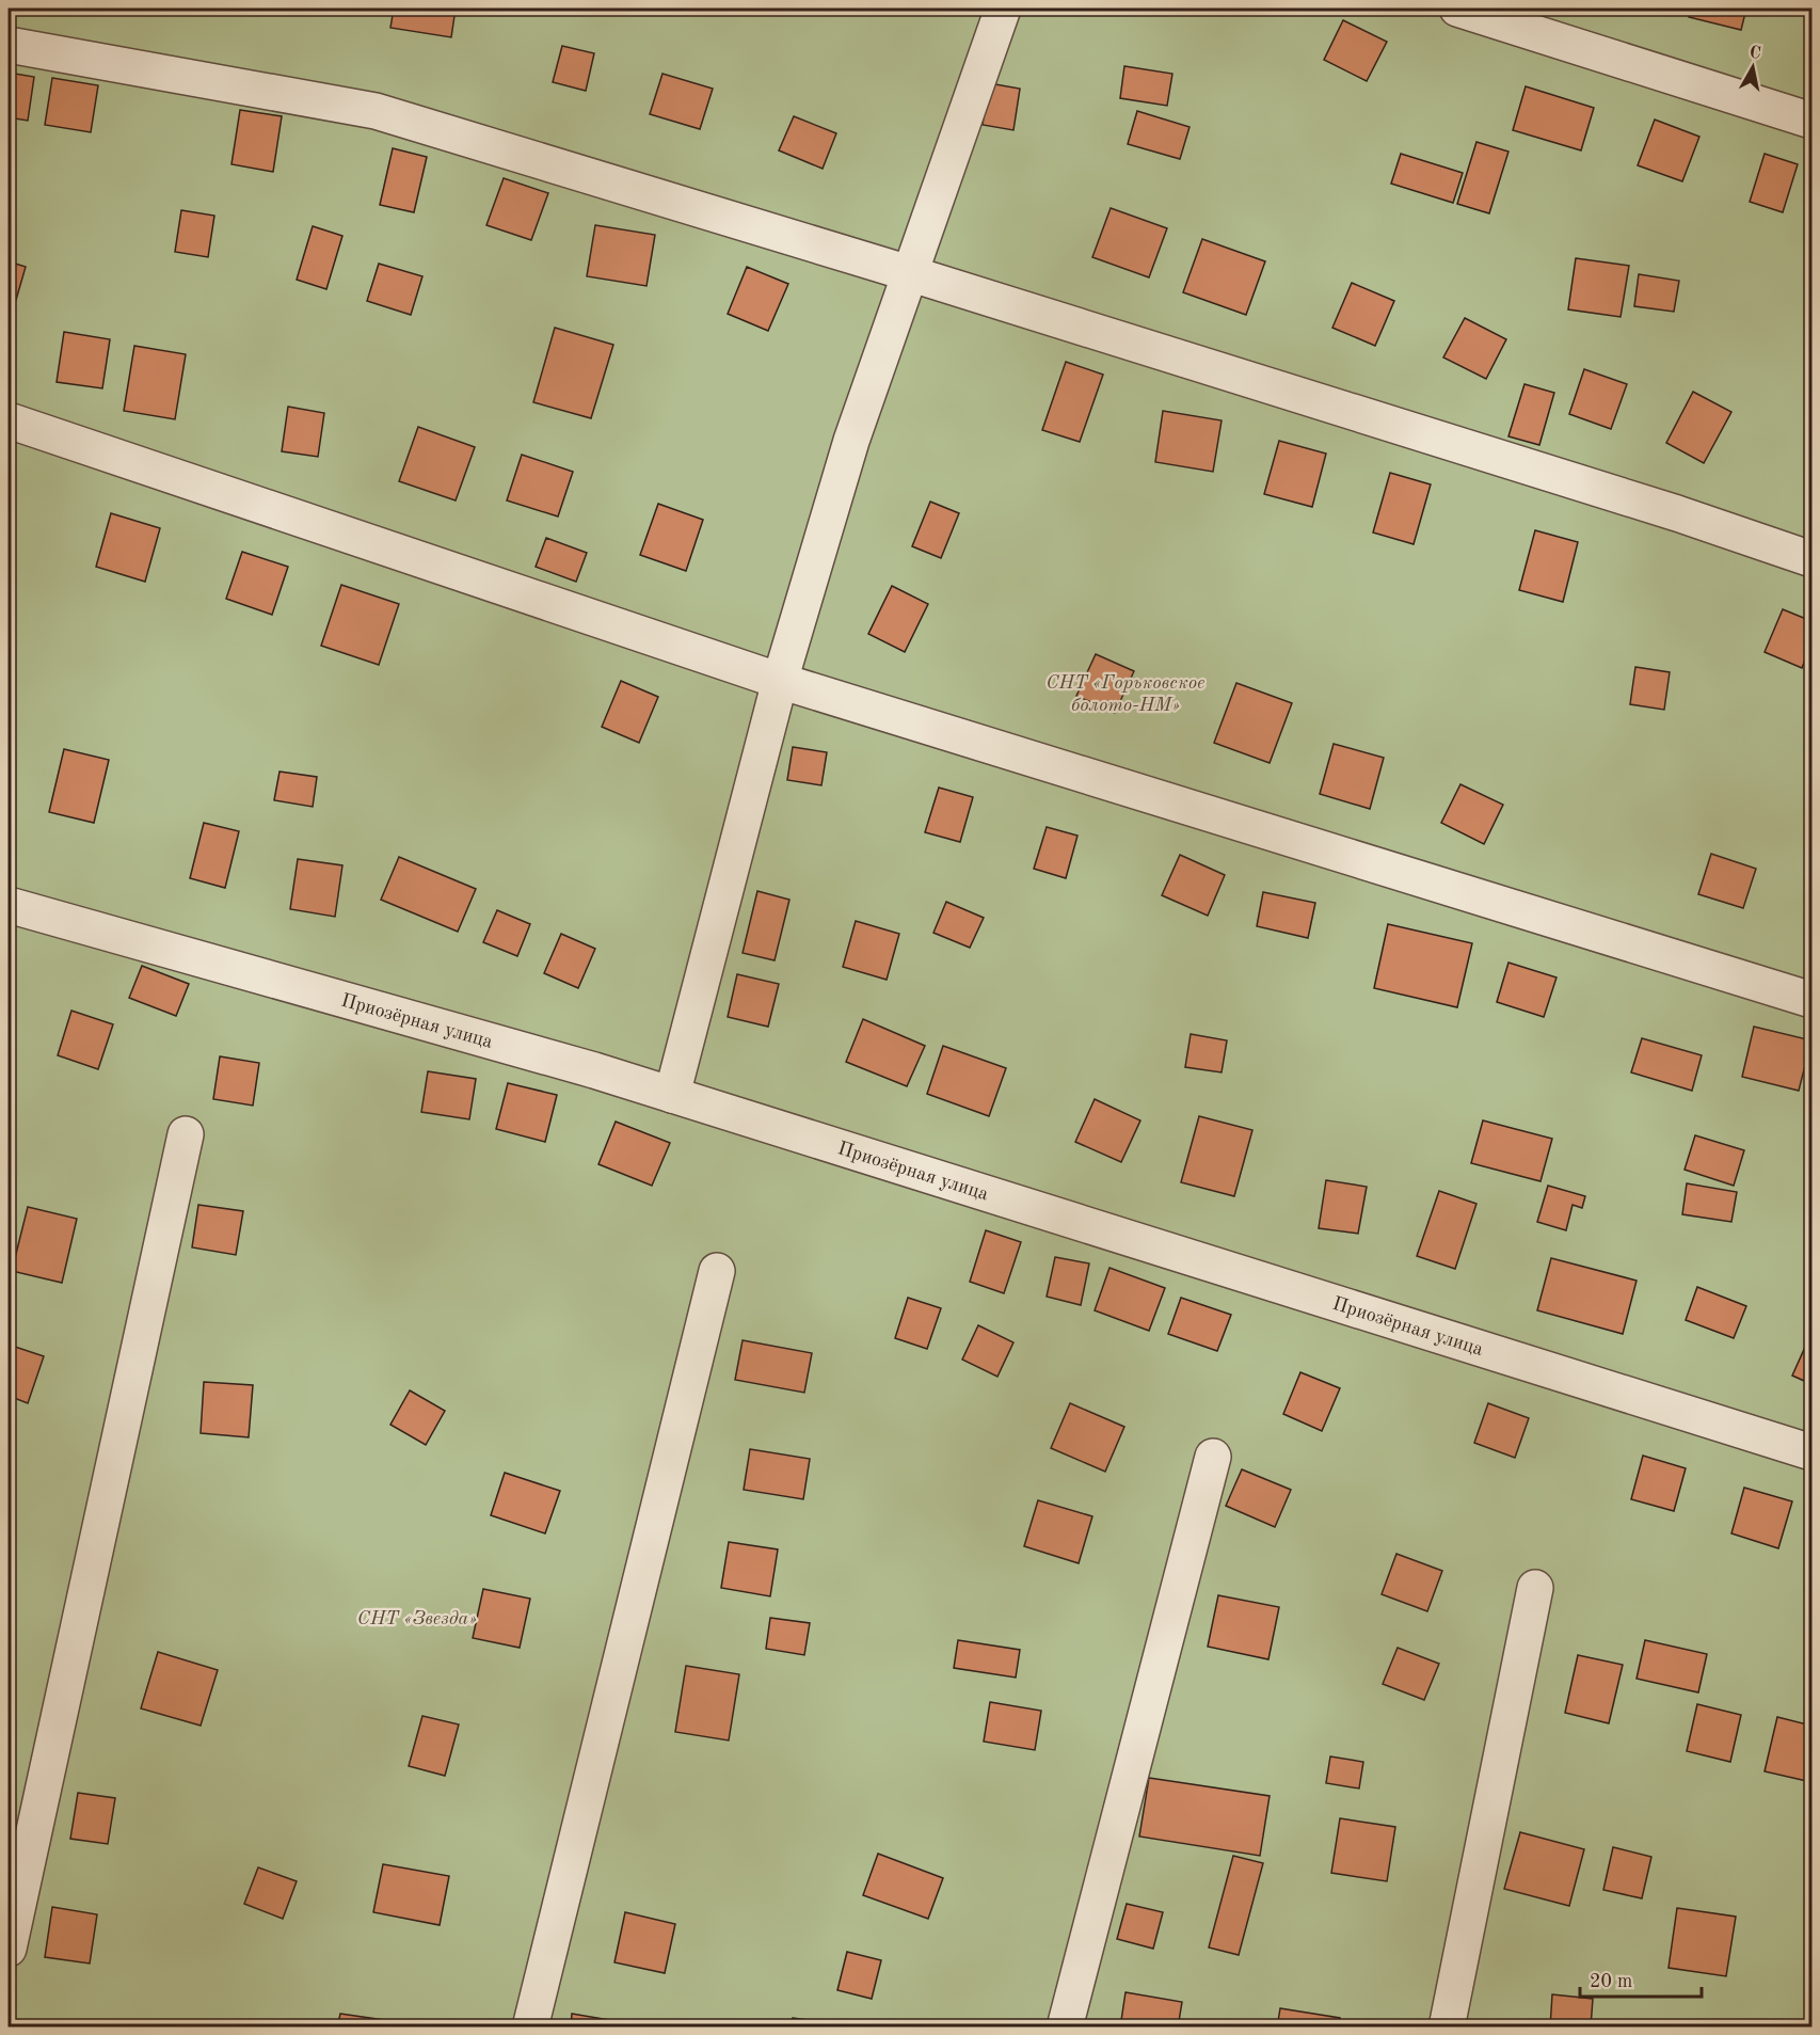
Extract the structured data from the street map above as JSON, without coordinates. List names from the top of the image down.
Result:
{
  "streets": {
    "street": ["Приозёрная улица"]
  },
  "parks": ["СНТ «Горьковское болото-НМ»", "СНТ «Звезда»"],
  "scale_bar": "20 m",
  "north": "top"
}
